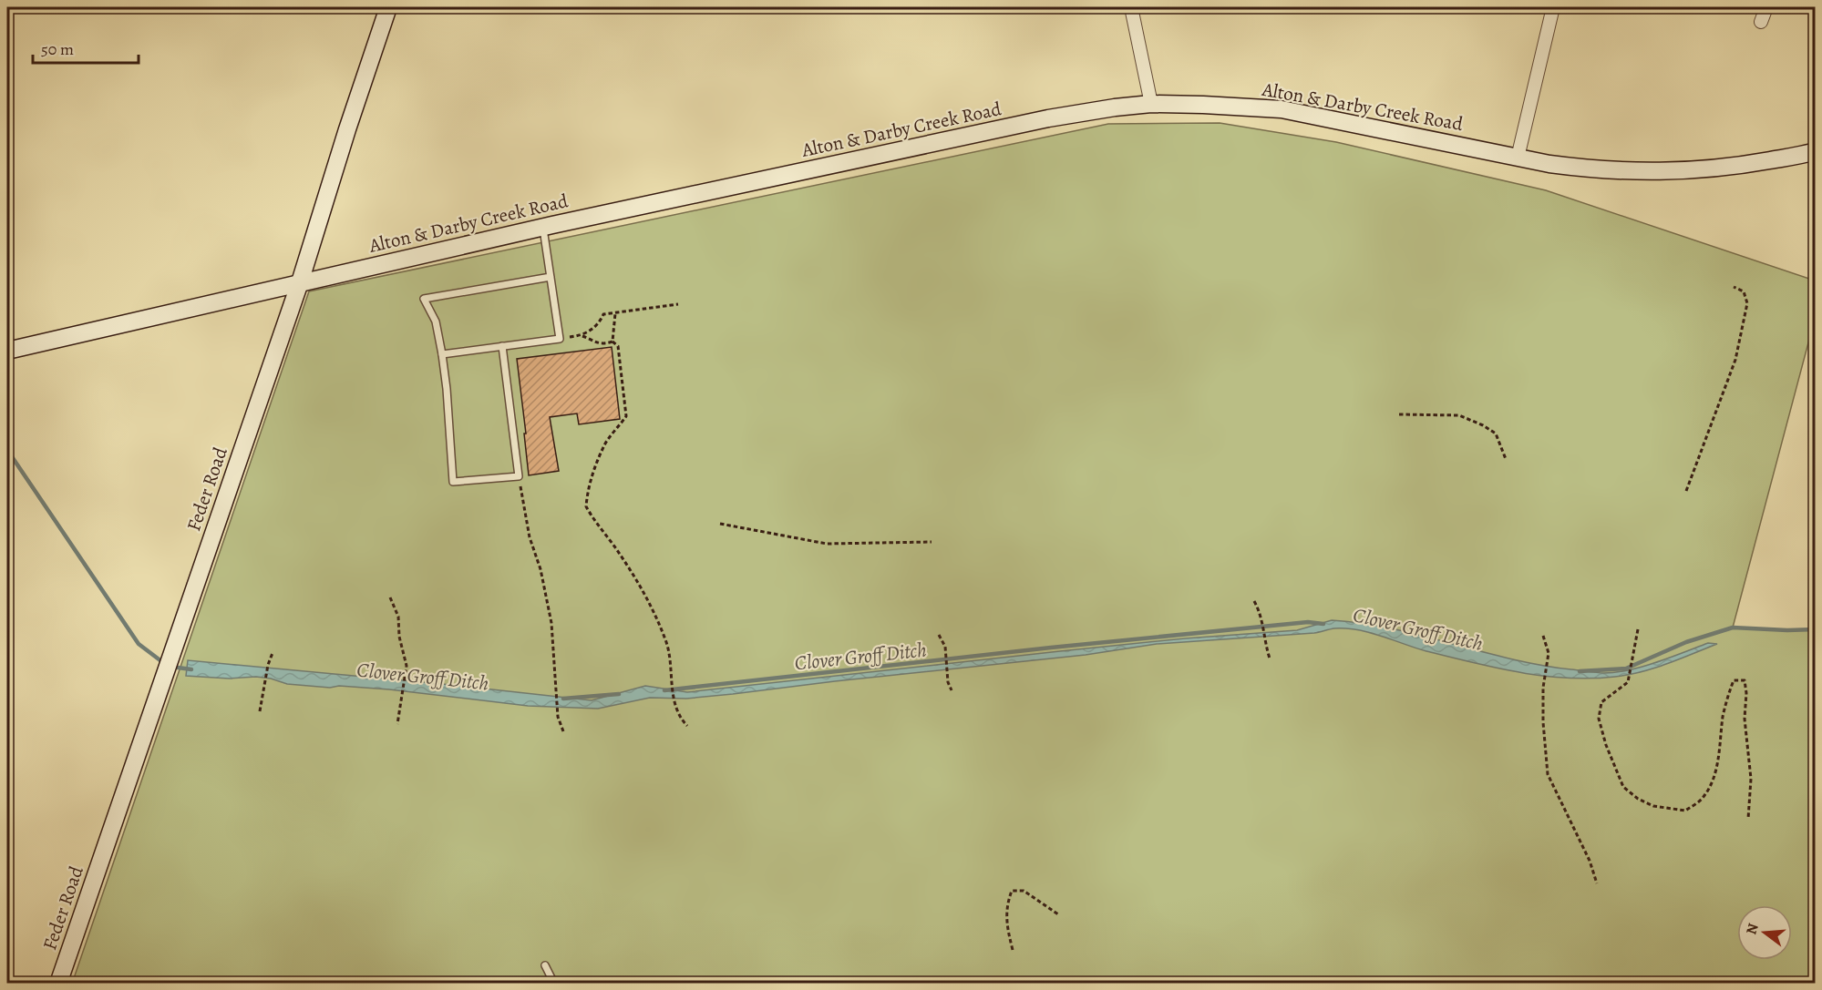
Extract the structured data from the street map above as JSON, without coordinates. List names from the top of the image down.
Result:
{
  "streets": {
    "street": ["Alton & Darby Creek Road", "Feder Road"]
  },
  "crossings": [
    ["Alton & Darby Creek Road", "Feder Road"]
  ],
  "water": ["Clover Groff Ditch"],
  "scale_bar": "50 m",
  "north": "left"
}
